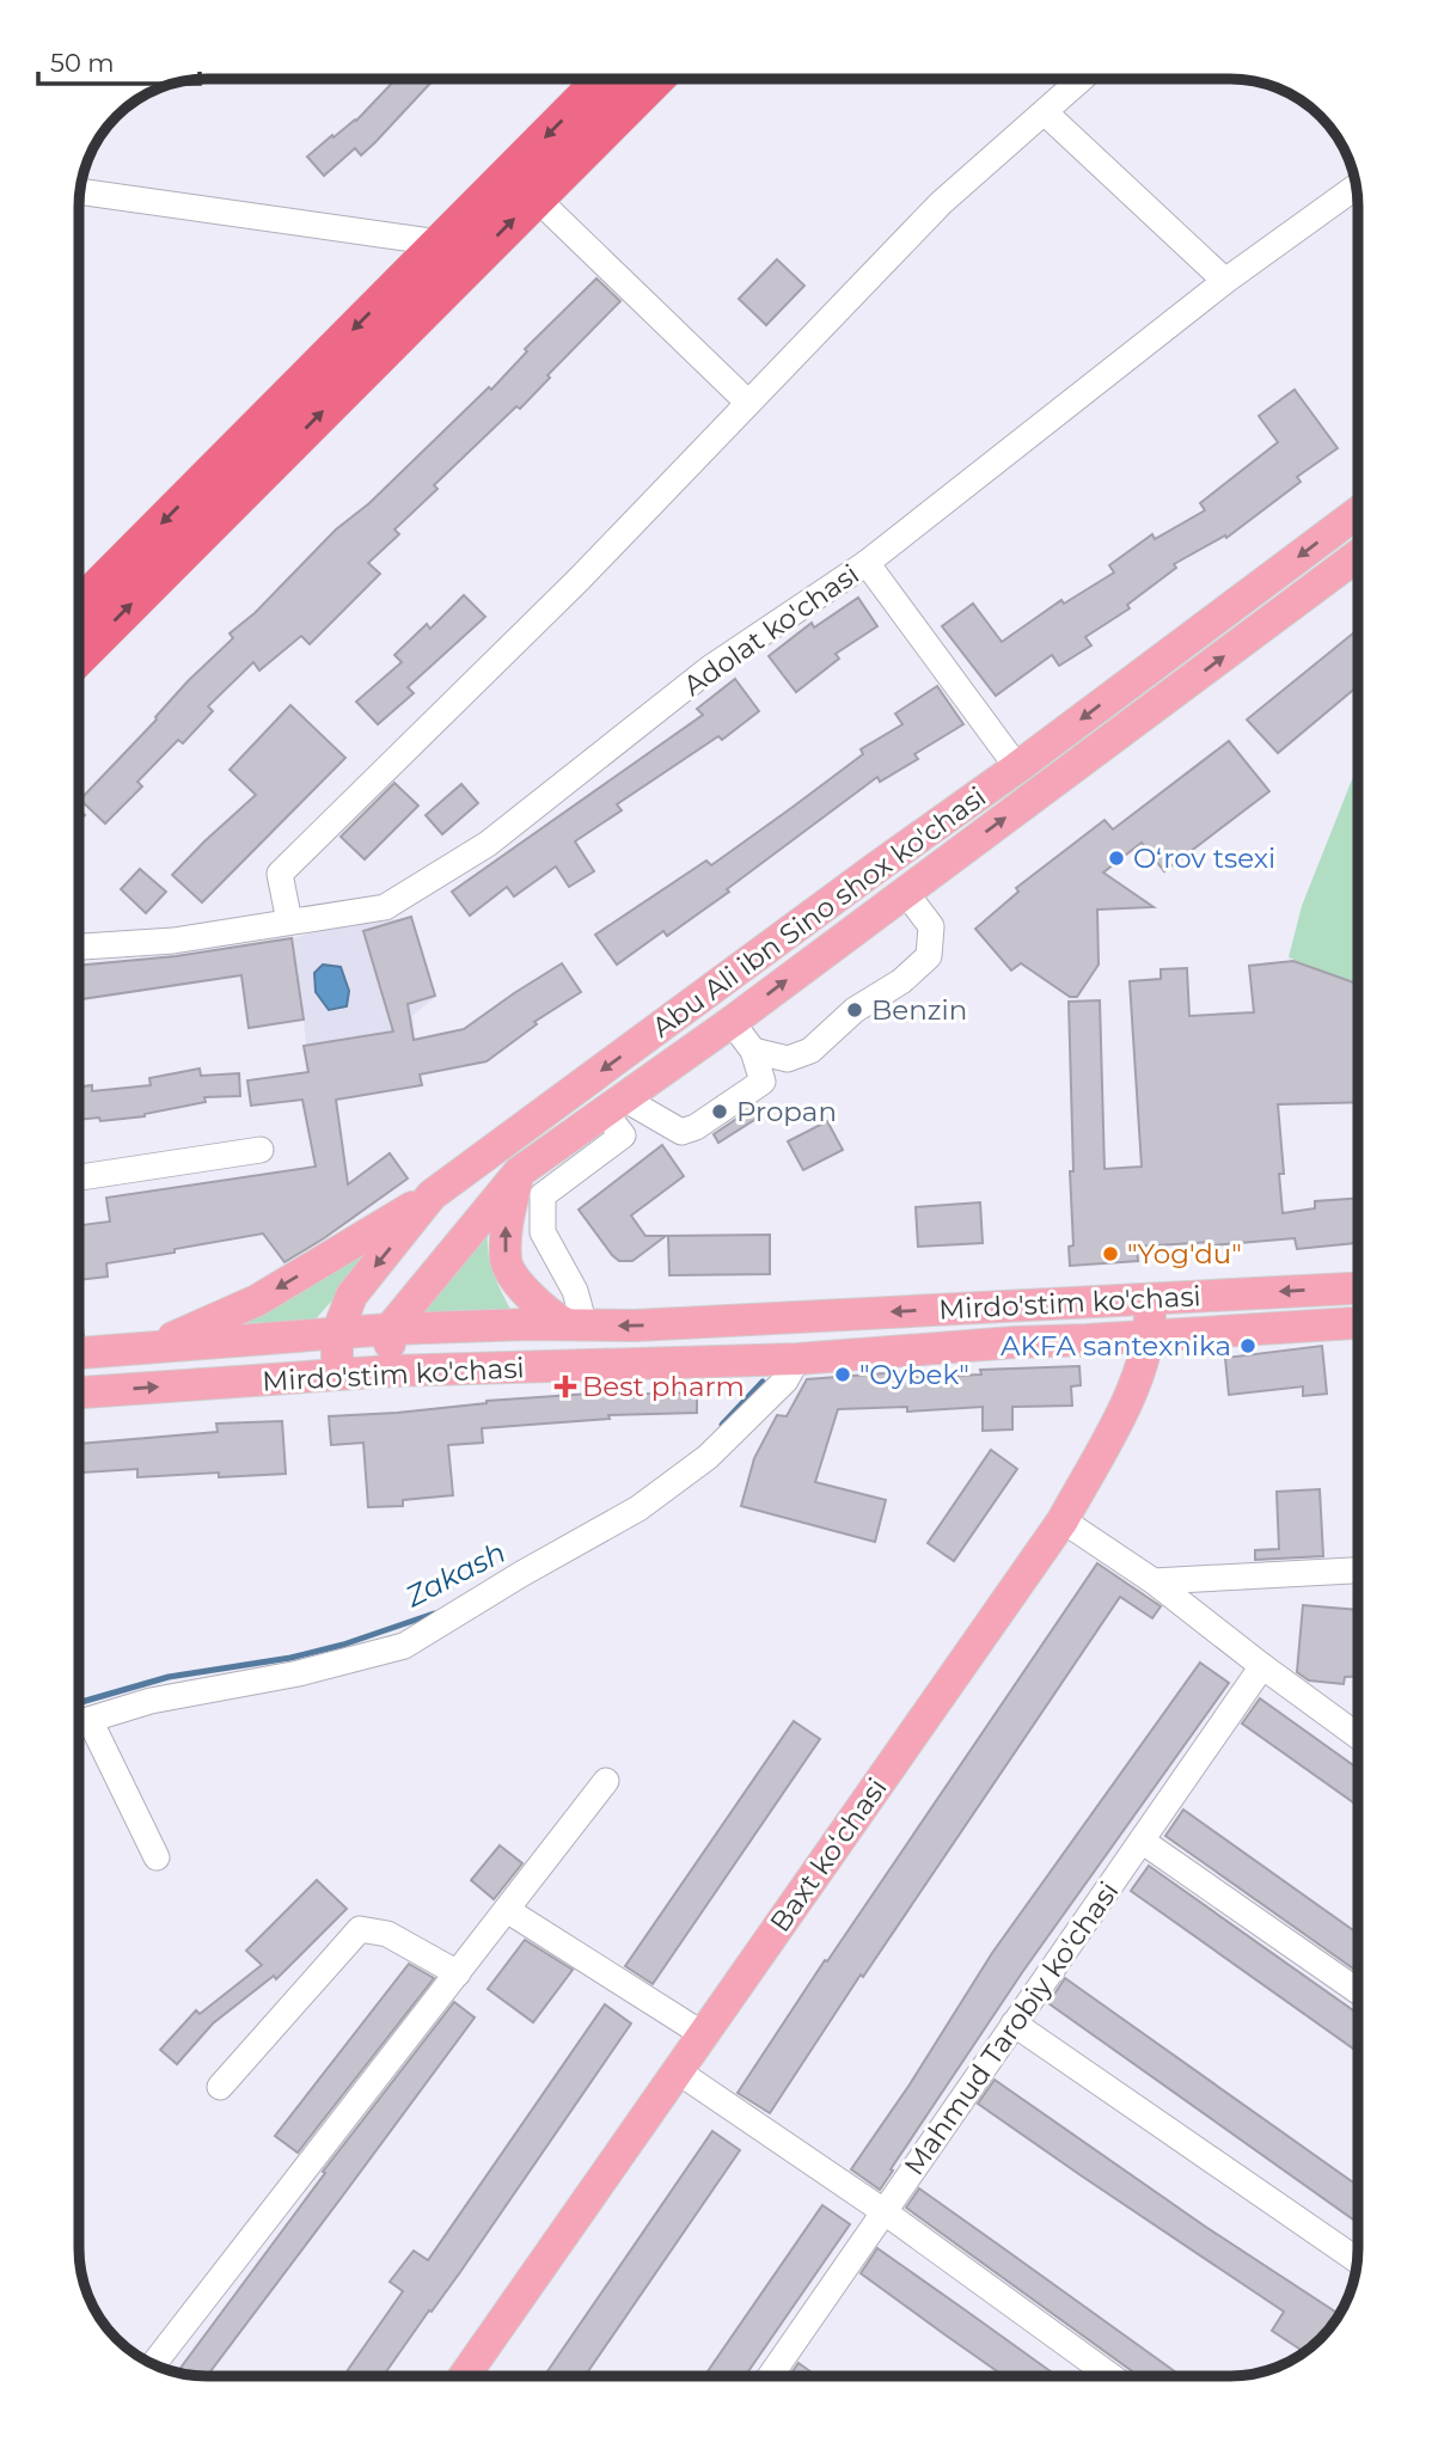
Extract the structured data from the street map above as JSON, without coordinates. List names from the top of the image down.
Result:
{
  "streets": {
    "main road": ["Abu Ali ibn Sino shox ko'chasi", "Mirdo'stim ko'chasi", "Baxt koʻchasi"],
    "street": ["Adolat ko'chasi", "Mahmud Tarobiy ko'chasi"]
  },
  "crossings": [
    ["Abu Ali ibn Sino shox ko'chasi", "Mirdo'stim ko'chasi"],
    ["Mirdo'stim ko'chasi", "Baxt koʻchasi"]
  ],
  "water": ["Zakash"],
  "places": {
    "other": [
      "Oʻrov tsexi",
      "Benzin",
      "Propan",
      "\"Yog'du\"",
      "AKFA santexnika",
      "\"Oybek\""
    ],
    "health": ["Best pharm"]
  },
  "scale_bar": "50 m"
}
